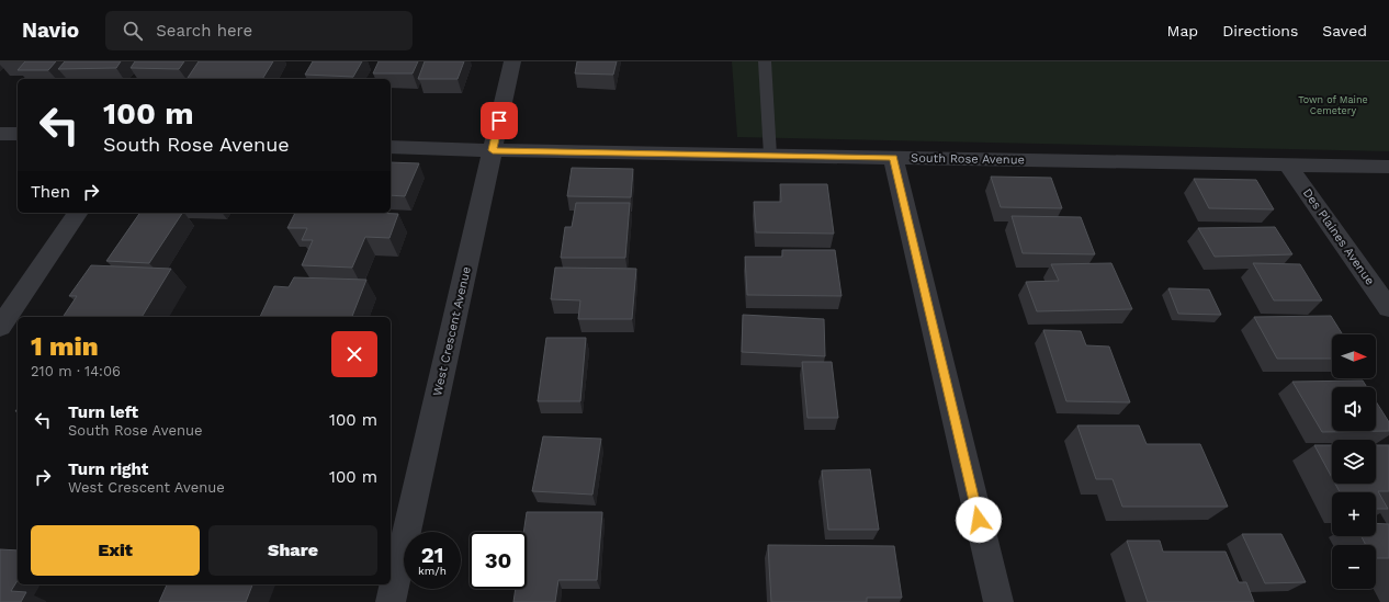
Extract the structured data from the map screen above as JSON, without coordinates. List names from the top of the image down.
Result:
{
  "streets": {
    "street": ["South Rose Avenue", "Des Plaines Avenue", "West Crescent Avenue"]
  },
  "crossings": [
    ["South Rose Avenue", "Des Plaines Avenue"],
    ["South Rose Avenue", "West Crescent Avenue"]
  ],
  "parks": ["Town of Maine Cemetery"],
  "north": "right",
  "page": {
    "header": "Navio",
    "search": "Search here",
    "nav": ["Map", "Directions", "Saved"],
    "turn": ["100 m", "South Rose Avenue"],
    "then": "Then",
    "heading": ["1 min", "210 m · 14:06"],
    "map_buttons": ["+", "−"],
    "list": [
      {
        "name": "Turn left",
        "note": "South Rose Avenue",
        "value": "100 m"
      },
      {
        "name": "Turn right",
        "note": "West Crescent Avenue",
        "value": "100 m"
      }
    ],
    "buttons": ["Exit", "Share"],
    "speed": "21 km/h",
    "limit": "30"
  }
}
